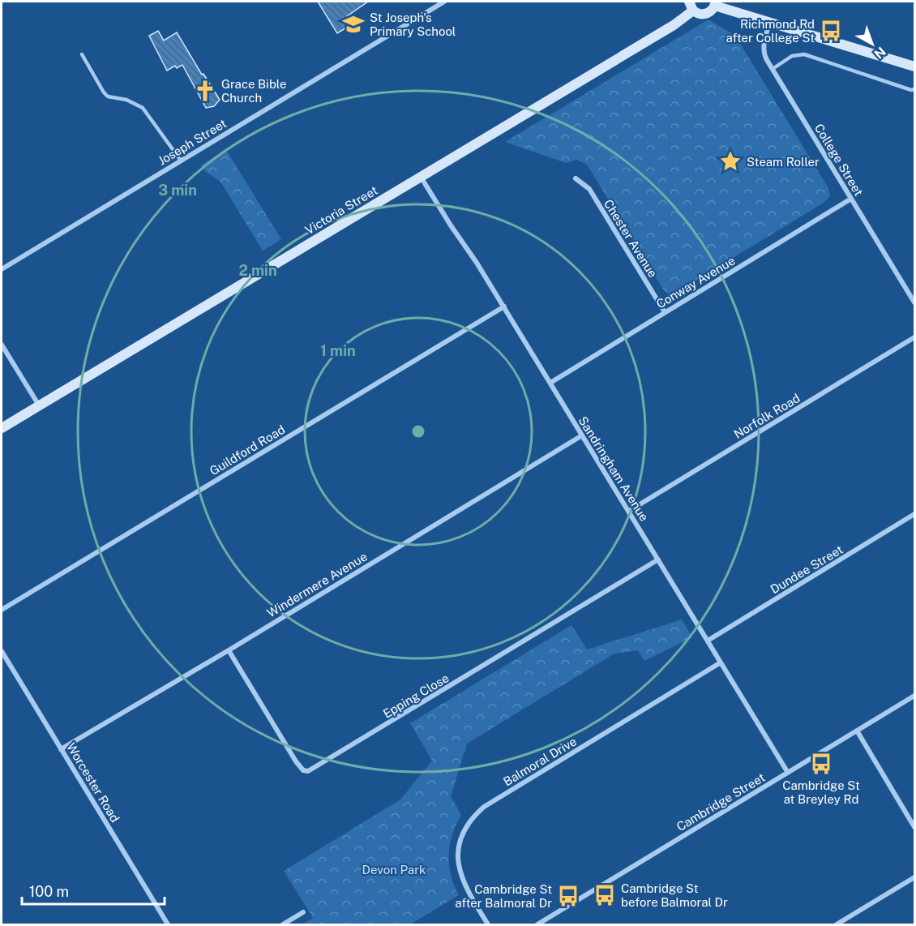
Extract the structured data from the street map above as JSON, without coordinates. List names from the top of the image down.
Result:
{
  "streets": {
    "street": [
      "Joseph Street",
      "College Street",
      "Victoria Street",
      "Chester Avenue",
      "Conway Avenue",
      "Norfolk Road",
      "Guildford Road",
      "Sandringham Avenue",
      "Dundee Street",
      "Windermere Avenue",
      "Epping Close",
      "Balmoral Drive",
      "Worcester Road",
      "Cambridge Street"
    ]
  },
  "crossings": [
    ["College Street", "Conway Avenue"],
    ["Victoria Street", "Sandringham Avenue"],
    ["Chester Avenue", "Conway Avenue"],
    ["Conway Avenue", "Sandringham Avenue"],
    ["Norfolk Road", "Sandringham Avenue"],
    ["Guildford Road", "Sandringham Avenue"],
    ["Sandringham Avenue", "Dundee Street"],
    ["Sandringham Avenue", "Windermere Avenue"],
    ["Sandringham Avenue", "Epping Close"],
    ["Sandringham Avenue", "Balmoral Drive"],
    ["Sandringham Avenue", "Cambridge Street"],
    ["Windermere Avenue", "Epping Close"],
    ["Windermere Avenue", "Worcester Road"]
  ],
  "parks": ["Devon Park"],
  "places": {
    "school or university": ["St Joseph's Primary School"],
    "bus stop": [
      "Richmond Rd after College St",
      "Cambridge St at Breyley Rd",
      "Cambridge St before Balmoral Dr",
      "Cambridge St after Balmoral Dr"
    ],
    "church": ["Grace Bible Church"],
    "place": ["Steam Roller"]
  },
  "scale_bar": "100 m",
  "north": "bottom right",
  "rings": ["3 min", "2 min", "1 min"]
}
